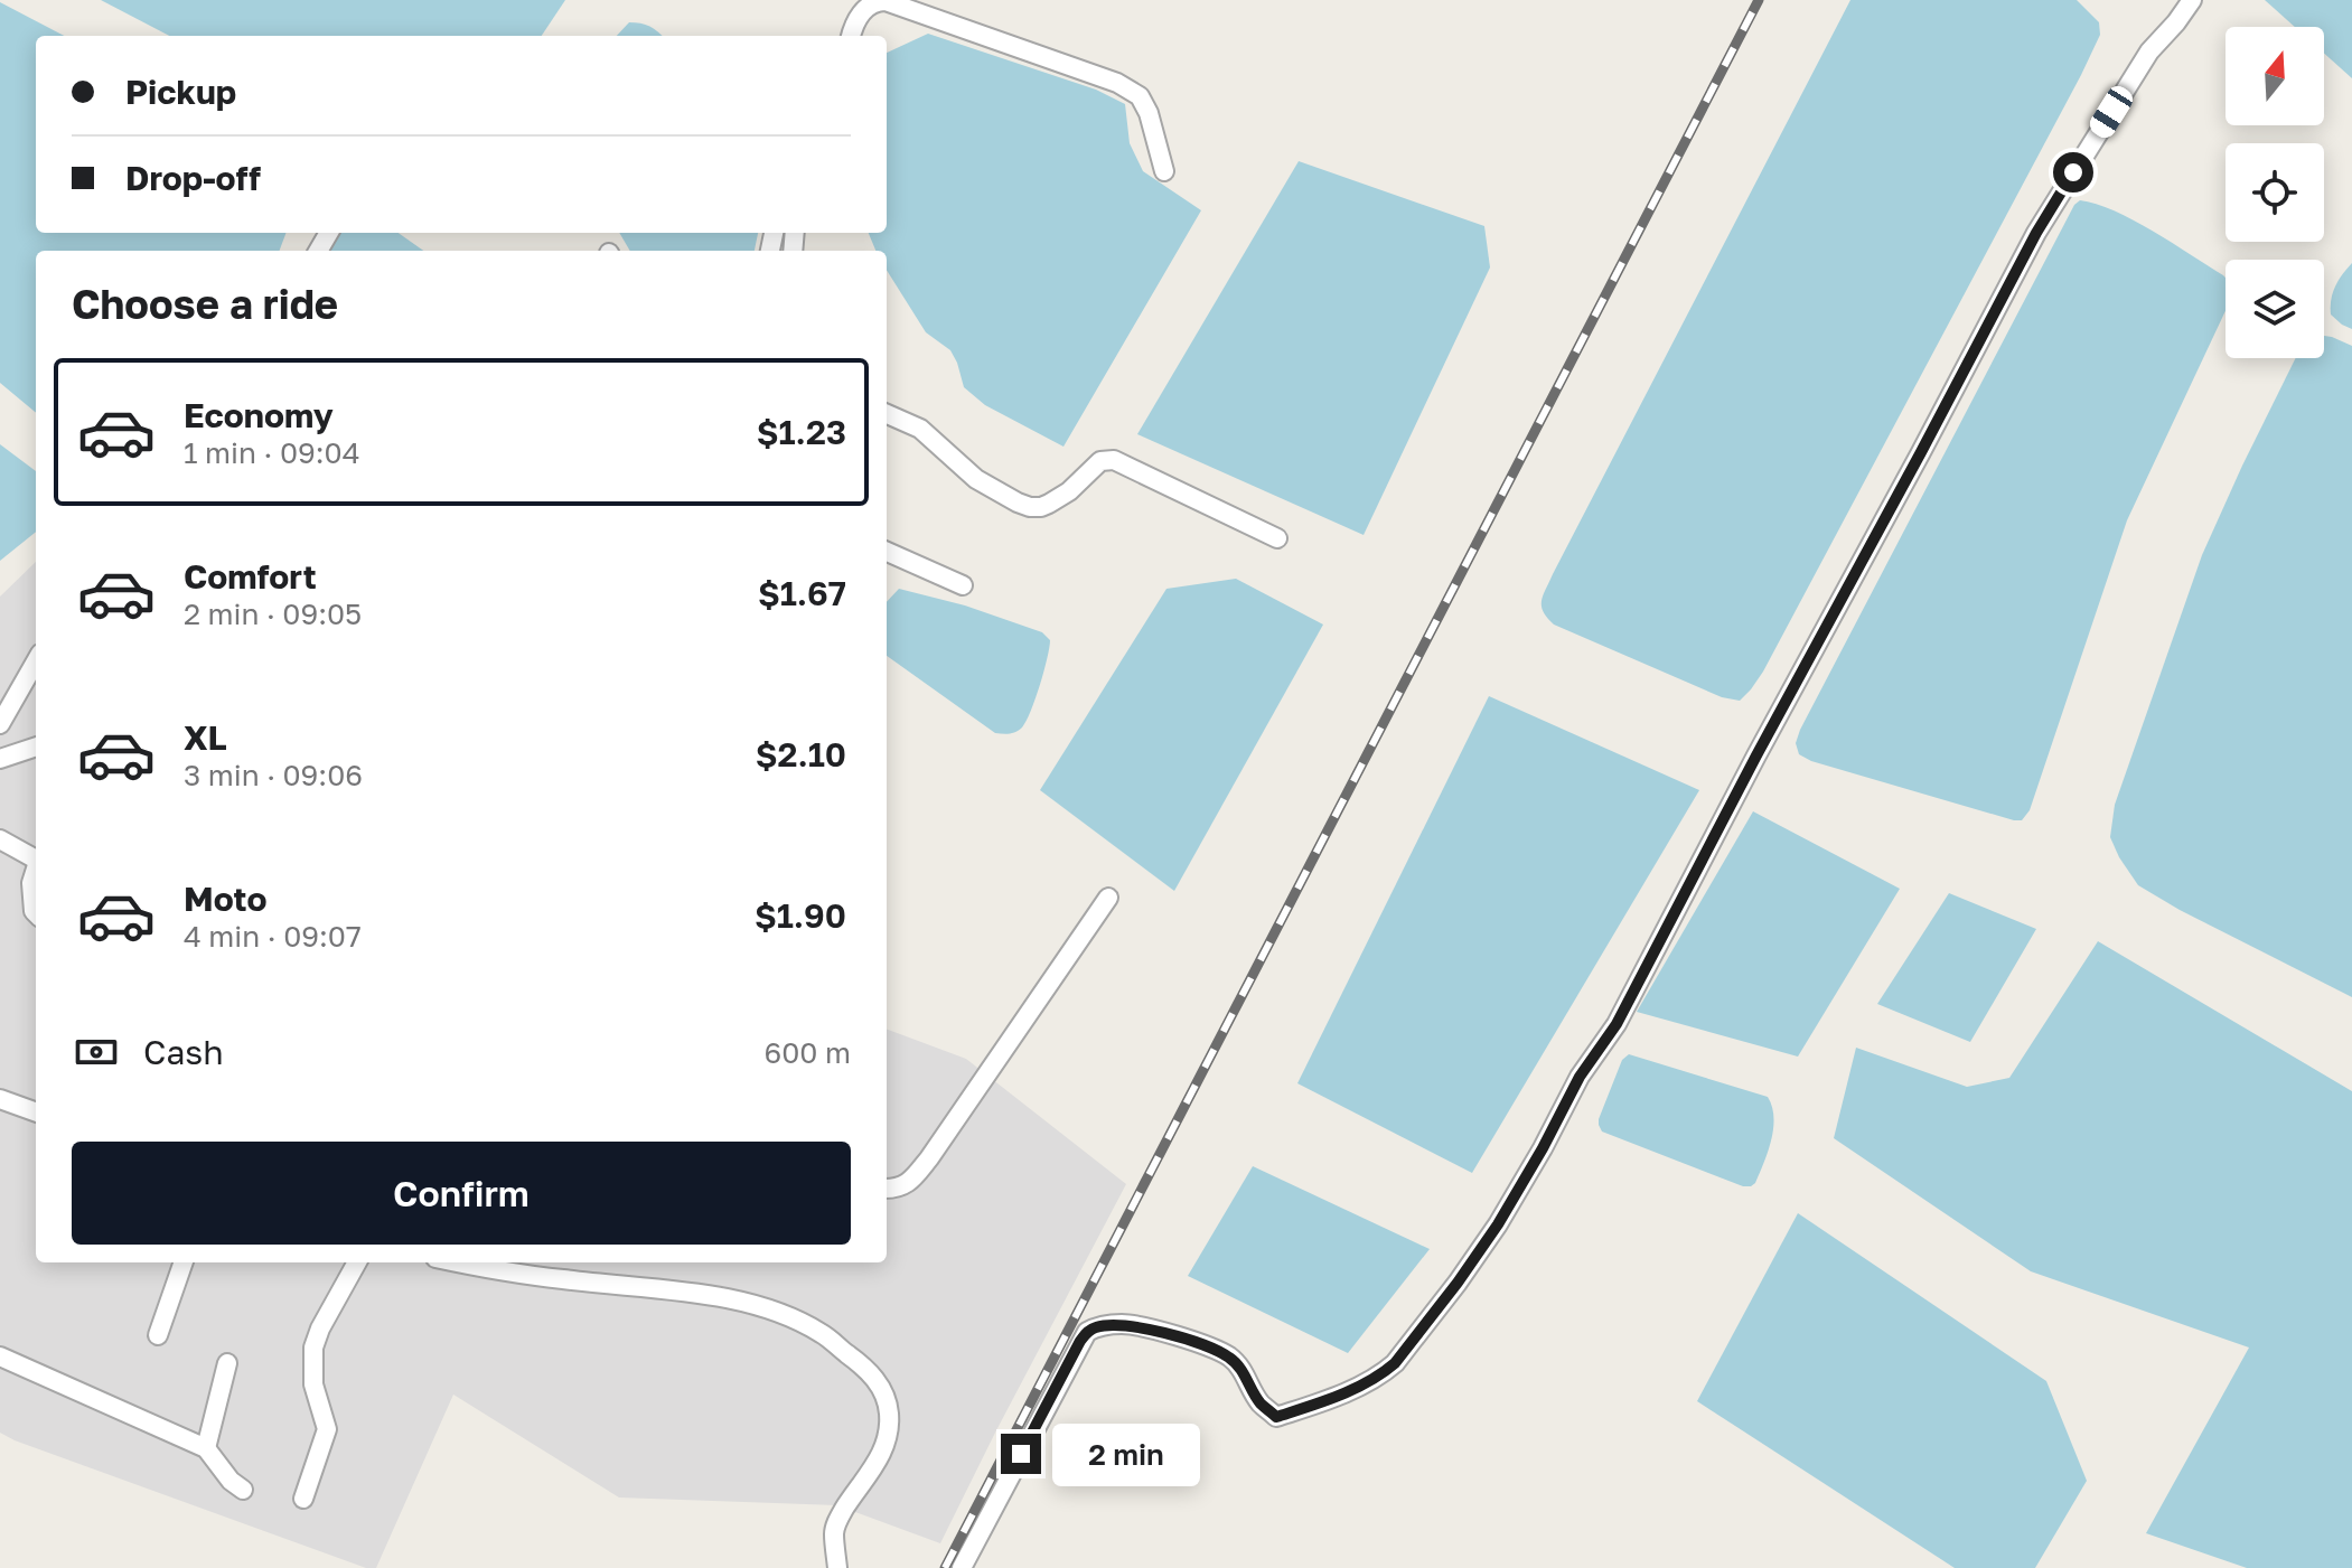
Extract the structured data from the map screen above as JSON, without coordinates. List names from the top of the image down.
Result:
{
  "north": "top",
  "page": {
    "banner": ["Pickup", "Drop-off"],
    "heading": "Choose a ride",
    "list": [
      {
        "name": "Economy",
        "note": "1 min · 09:04",
        "value": "$1.23"
      },
      {
        "name": "Comfort",
        "note": "2 min · 09:05",
        "value": "$1.67"
      },
      {
        "name": "XL",
        "note": "3 min · 09:06",
        "value": "$2.10"
      },
      {
        "name": "Moto",
        "note": "4 min · 09:07",
        "value": "$1.90"
      }
    ],
    "pay": ["Cash", "600 m"],
    "buttons": "Confirm",
    "bubble": "2 min"
  }
}
